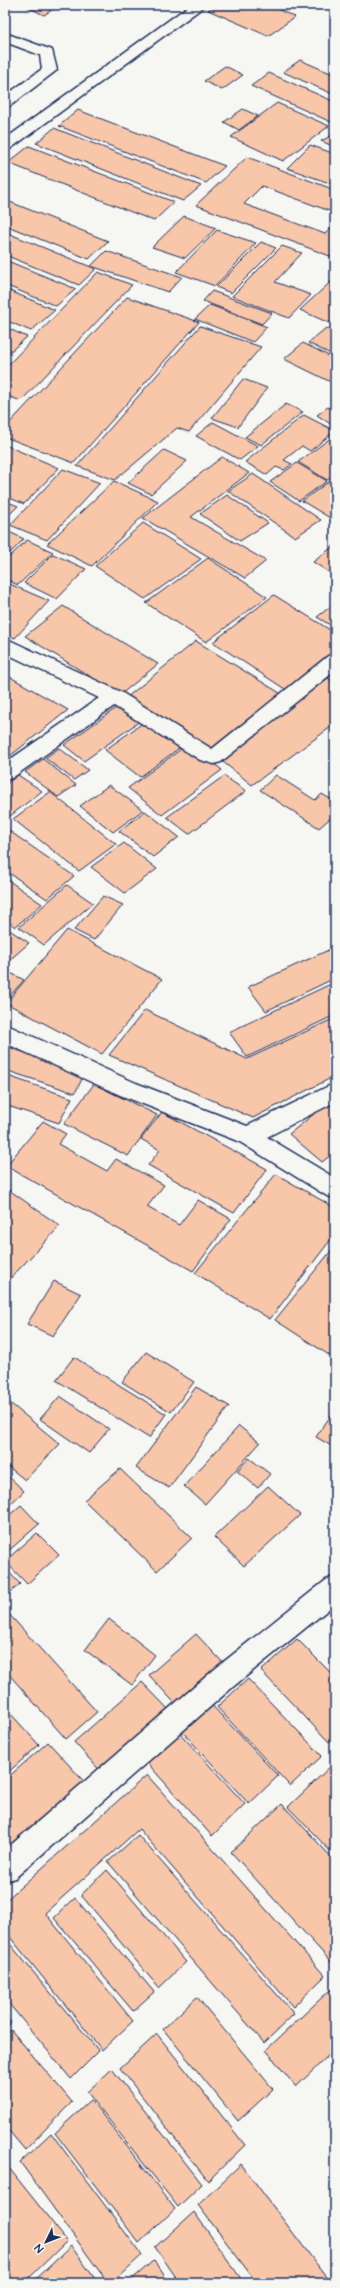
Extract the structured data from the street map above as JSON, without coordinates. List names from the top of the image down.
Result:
{
  "north": "bottom left"
}
